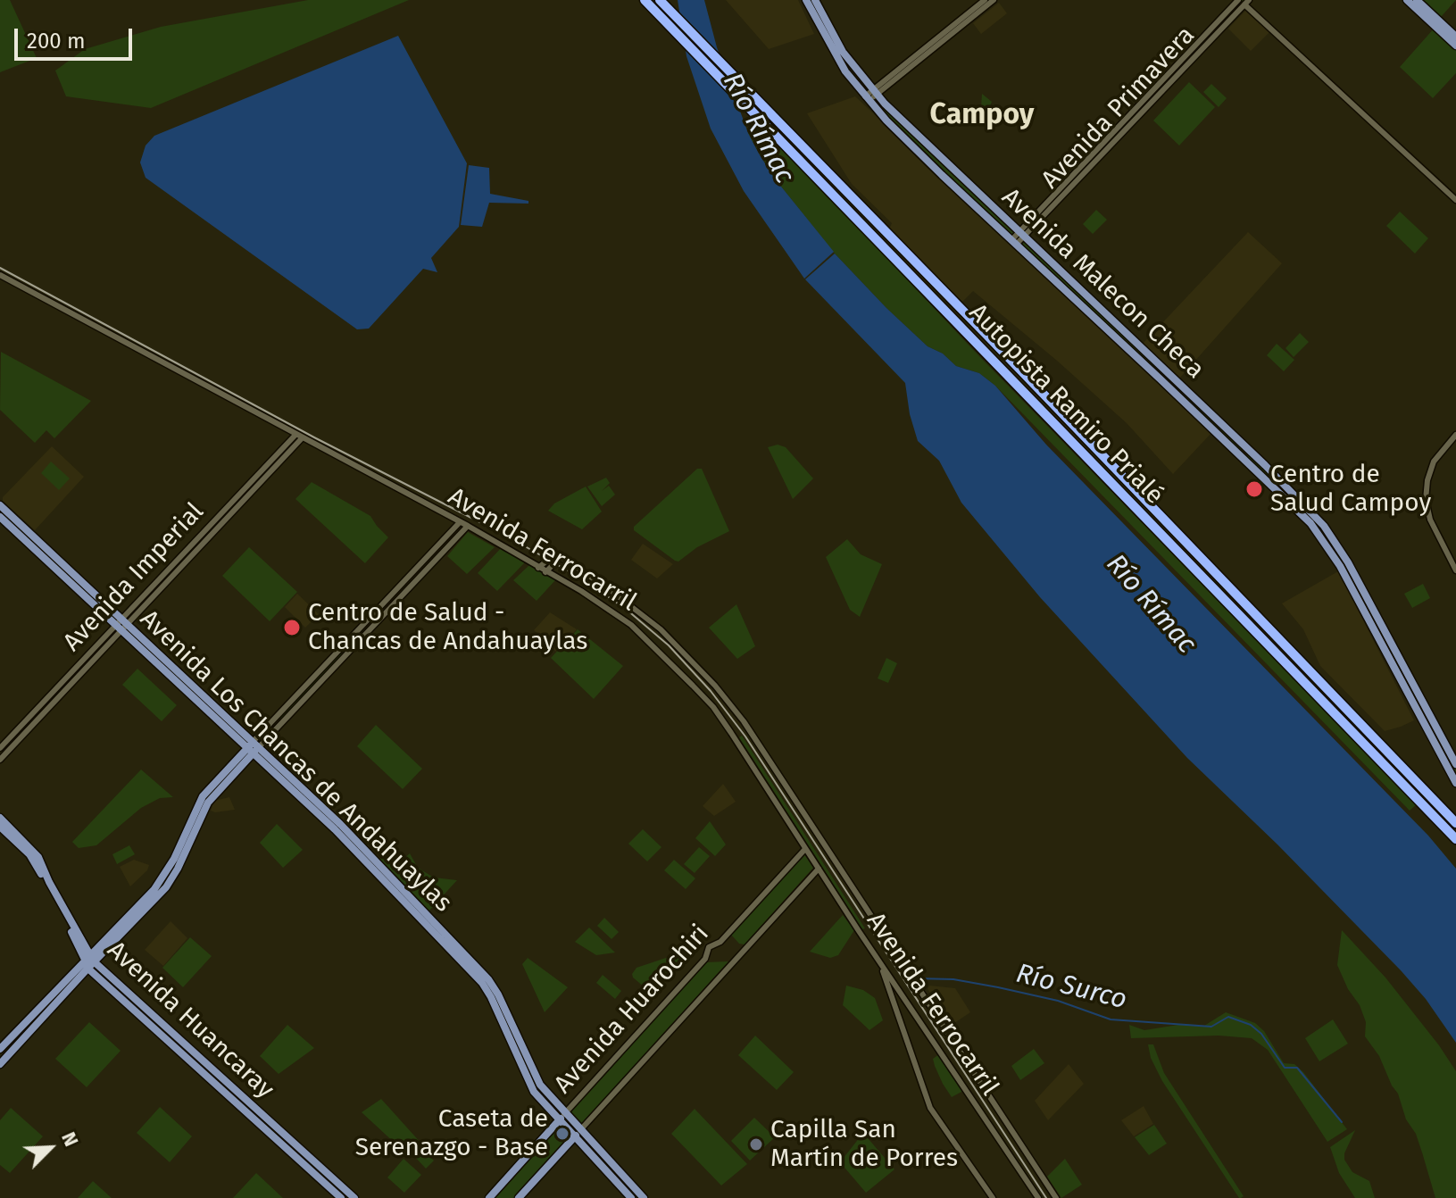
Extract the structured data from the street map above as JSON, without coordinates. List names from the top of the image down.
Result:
{
  "streets": {
    "highway": ["Autopista Ramiro Prialé"],
    "main road": [
      "Avenida Malecon Checa",
      "Avenida Los Chancas de Andahuaylas",
      "Avenida Huarochiri",
      "Avenida Huancaray"
    ],
    "street": ["Avenida Primavera", "Avenida Ferrocarril", "Avenida Imperial"]
  },
  "crossings": [
    ["Avenida Primavera", "Avenida Malecon Checa"],
    ["Avenida Ferrocarril", "Avenida Imperial"],
    ["Avenida Ferrocarril", "Avenida Huarochiri"],
    ["Avenida Imperial", "Avenida Los Chancas de Andahuaylas"],
    ["Avenida Los Chancas de Andahuaylas", "Avenida Huarochiri"]
  ],
  "districts": ["Campoy"],
  "water": ["Río Rímac", "Río Surco"],
  "places": [
    "Centro de Salud Campoy",
    "Centro de Salud - Chancas de Andahuaylas",
    "Caseta de Serenazgo - Base",
    "Capilla San Martín de Porres"
  ],
  "scale_bar": "200 m",
  "north": "top right"
}
